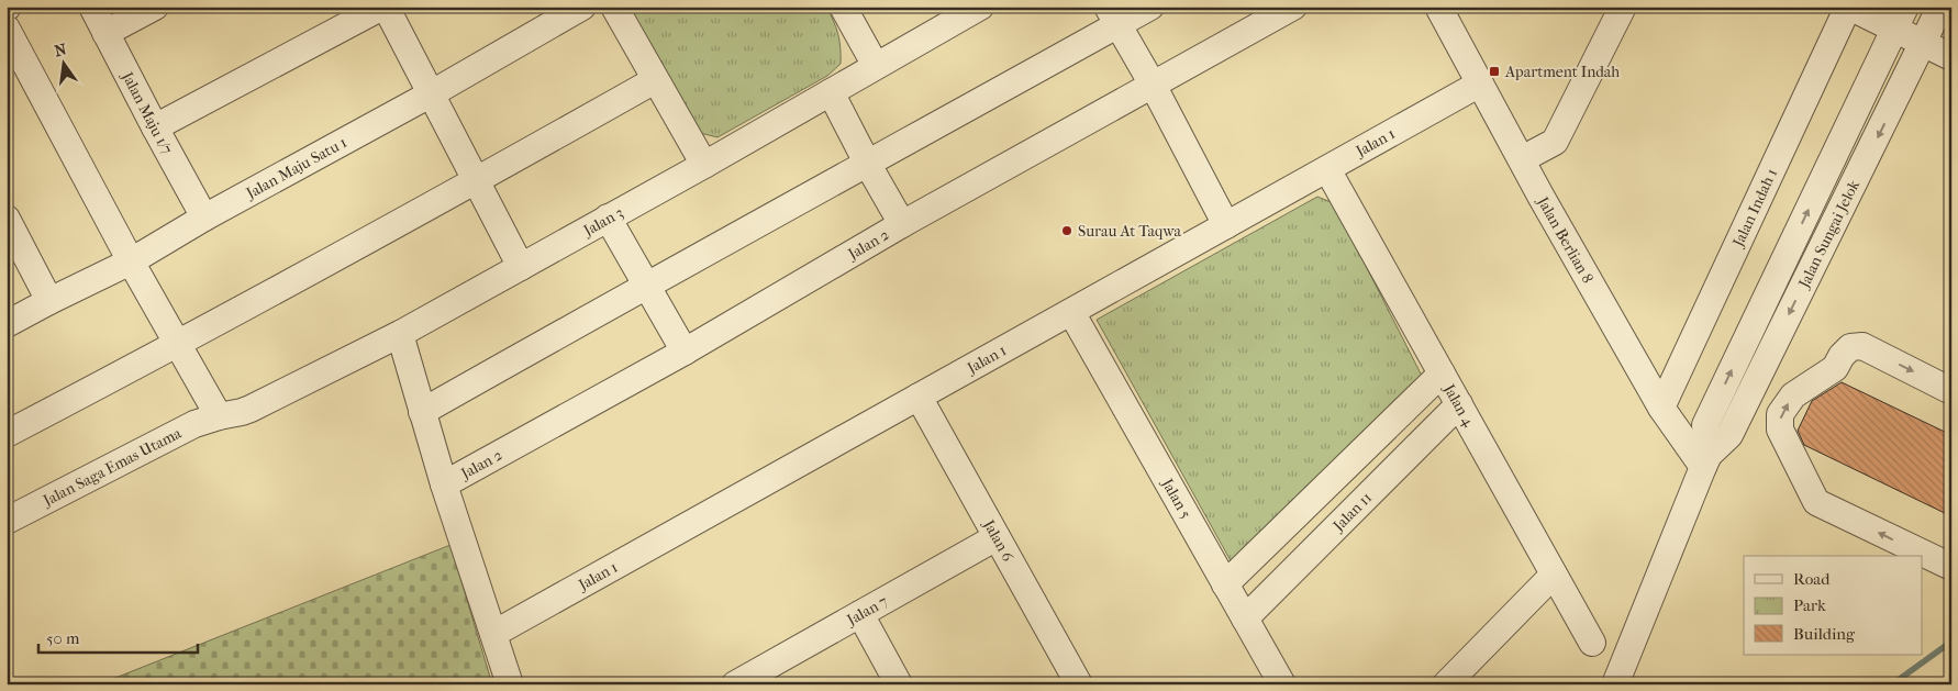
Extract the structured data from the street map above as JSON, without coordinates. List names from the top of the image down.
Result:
{
  "streets": {
    "street": [
      "Jalan Maju 1/7",
      "Jalan 1",
      "Jalan Maju Satu 1",
      "Jalan Indah 1",
      "Jalan 3",
      "Jalan Sungai Jelok",
      "Jalan Berlian 8",
      "Jalan 2",
      "Jalan 4",
      "Jalan Saga Emas Utama",
      "Jalan 5",
      "Jalan 11",
      "Jalan 6",
      "Jalan 7"
    ]
  },
  "crossings": [
    ["Jalan Maju 1/7", "Jalan Maju Satu 1"],
    ["Jalan 1", "Jalan Berlian 8"],
    ["Jalan 1", "Jalan 4"],
    ["Jalan 1", "Jalan 5"],
    ["Jalan 1", "Jalan 6"],
    ["Jalan Indah 1", "Jalan Berlian 8"],
    ["Jalan 3", "Jalan Saga Emas Utama"],
    ["Jalan Sungai Jelok", "Jalan Berlian 8"],
    ["Jalan 4", "Jalan 11"],
    ["Jalan 5", "Jalan 11"],
    ["Jalan 6", "Jalan 7"]
  ],
  "places": {
    "transit": ["Apartment Indah"],
    "other": ["Surau At Taqwa"]
  },
  "legend": ["Road", "Park", "Building"],
  "scale_bar": "50 m",
  "north": "top"
}
